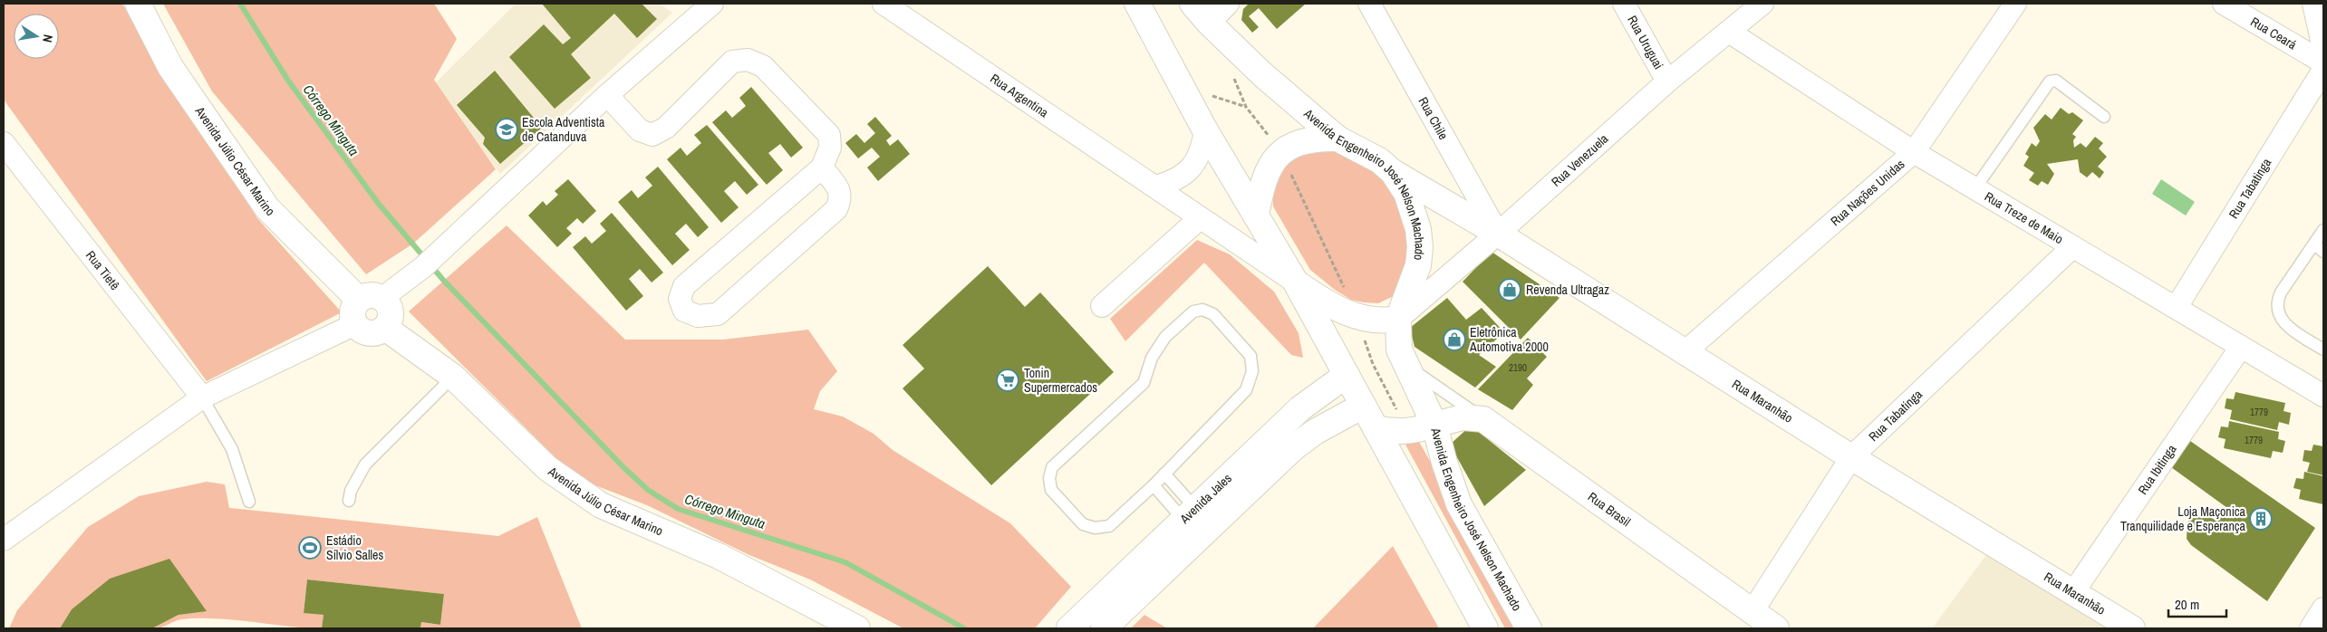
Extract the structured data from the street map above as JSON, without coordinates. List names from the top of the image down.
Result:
{
  "streets": {
    "street": [
      "Rua Ceará",
      "Rua Uruguai",
      "Rua Argentina",
      "Rua Chile",
      "Rua Venezuela",
      "Avenida Júlio César Marino",
      "Avenida Engenheiro José Nelson Machado",
      "Rua Tabatinga",
      "Rua Nações Unidas",
      "Rua Treze de Maio",
      "Rua Tietê",
      "Rua Maranhão",
      "Rua Ibitinga",
      "Avenida Jales",
      "Rua Brasil"
    ]
  },
  "crossings": [
    ["Rua Uruguai", "Rua Venezuela"],
    ["Rua Chile", "Rua Venezuela"],
    ["Rua Chile", "Rua Maranhão"],
    ["Rua Venezuela", "Avenida Engenheiro José Nelson Machado"],
    ["Rua Venezuela", "Rua Treze de Maio"],
    ["Rua Venezuela", "Rua Maranhão"],
    ["Avenida Engenheiro José Nelson Machado", "Rua Maranhão"],
    ["Rua Tabatinga", "Rua Treze de Maio"],
    ["Rua Tabatinga", "Rua Maranhão"],
    ["Rua Tabatinga", "Rua Brasil"],
    ["Rua Nações Unidas", "Rua Treze de Maio"],
    ["Rua Nações Unidas", "Rua Maranhão"],
    ["Rua Treze de Maio", "Rua Ibitinga"],
    ["Rua Maranhão", "Rua Ibitinga"]
  ],
  "water": ["Córrego Minguta"],
  "places": {
    "school or university": ["Escola Adventista de Catanduva"],
    "shop": ["Revenda Ultragaz", "Eletrônica Automotiva 2000"],
    "supermarket": ["Tonin Supermercados"],
    "building": ["Loja Maçonica Tranquilidade e Esperança"],
    "sports": ["Estádio Sílvio Salles"]
  },
  "house_numbers": ["2190", "1779", "1779"],
  "scale_bar": "20 m",
  "north": "right"
}
